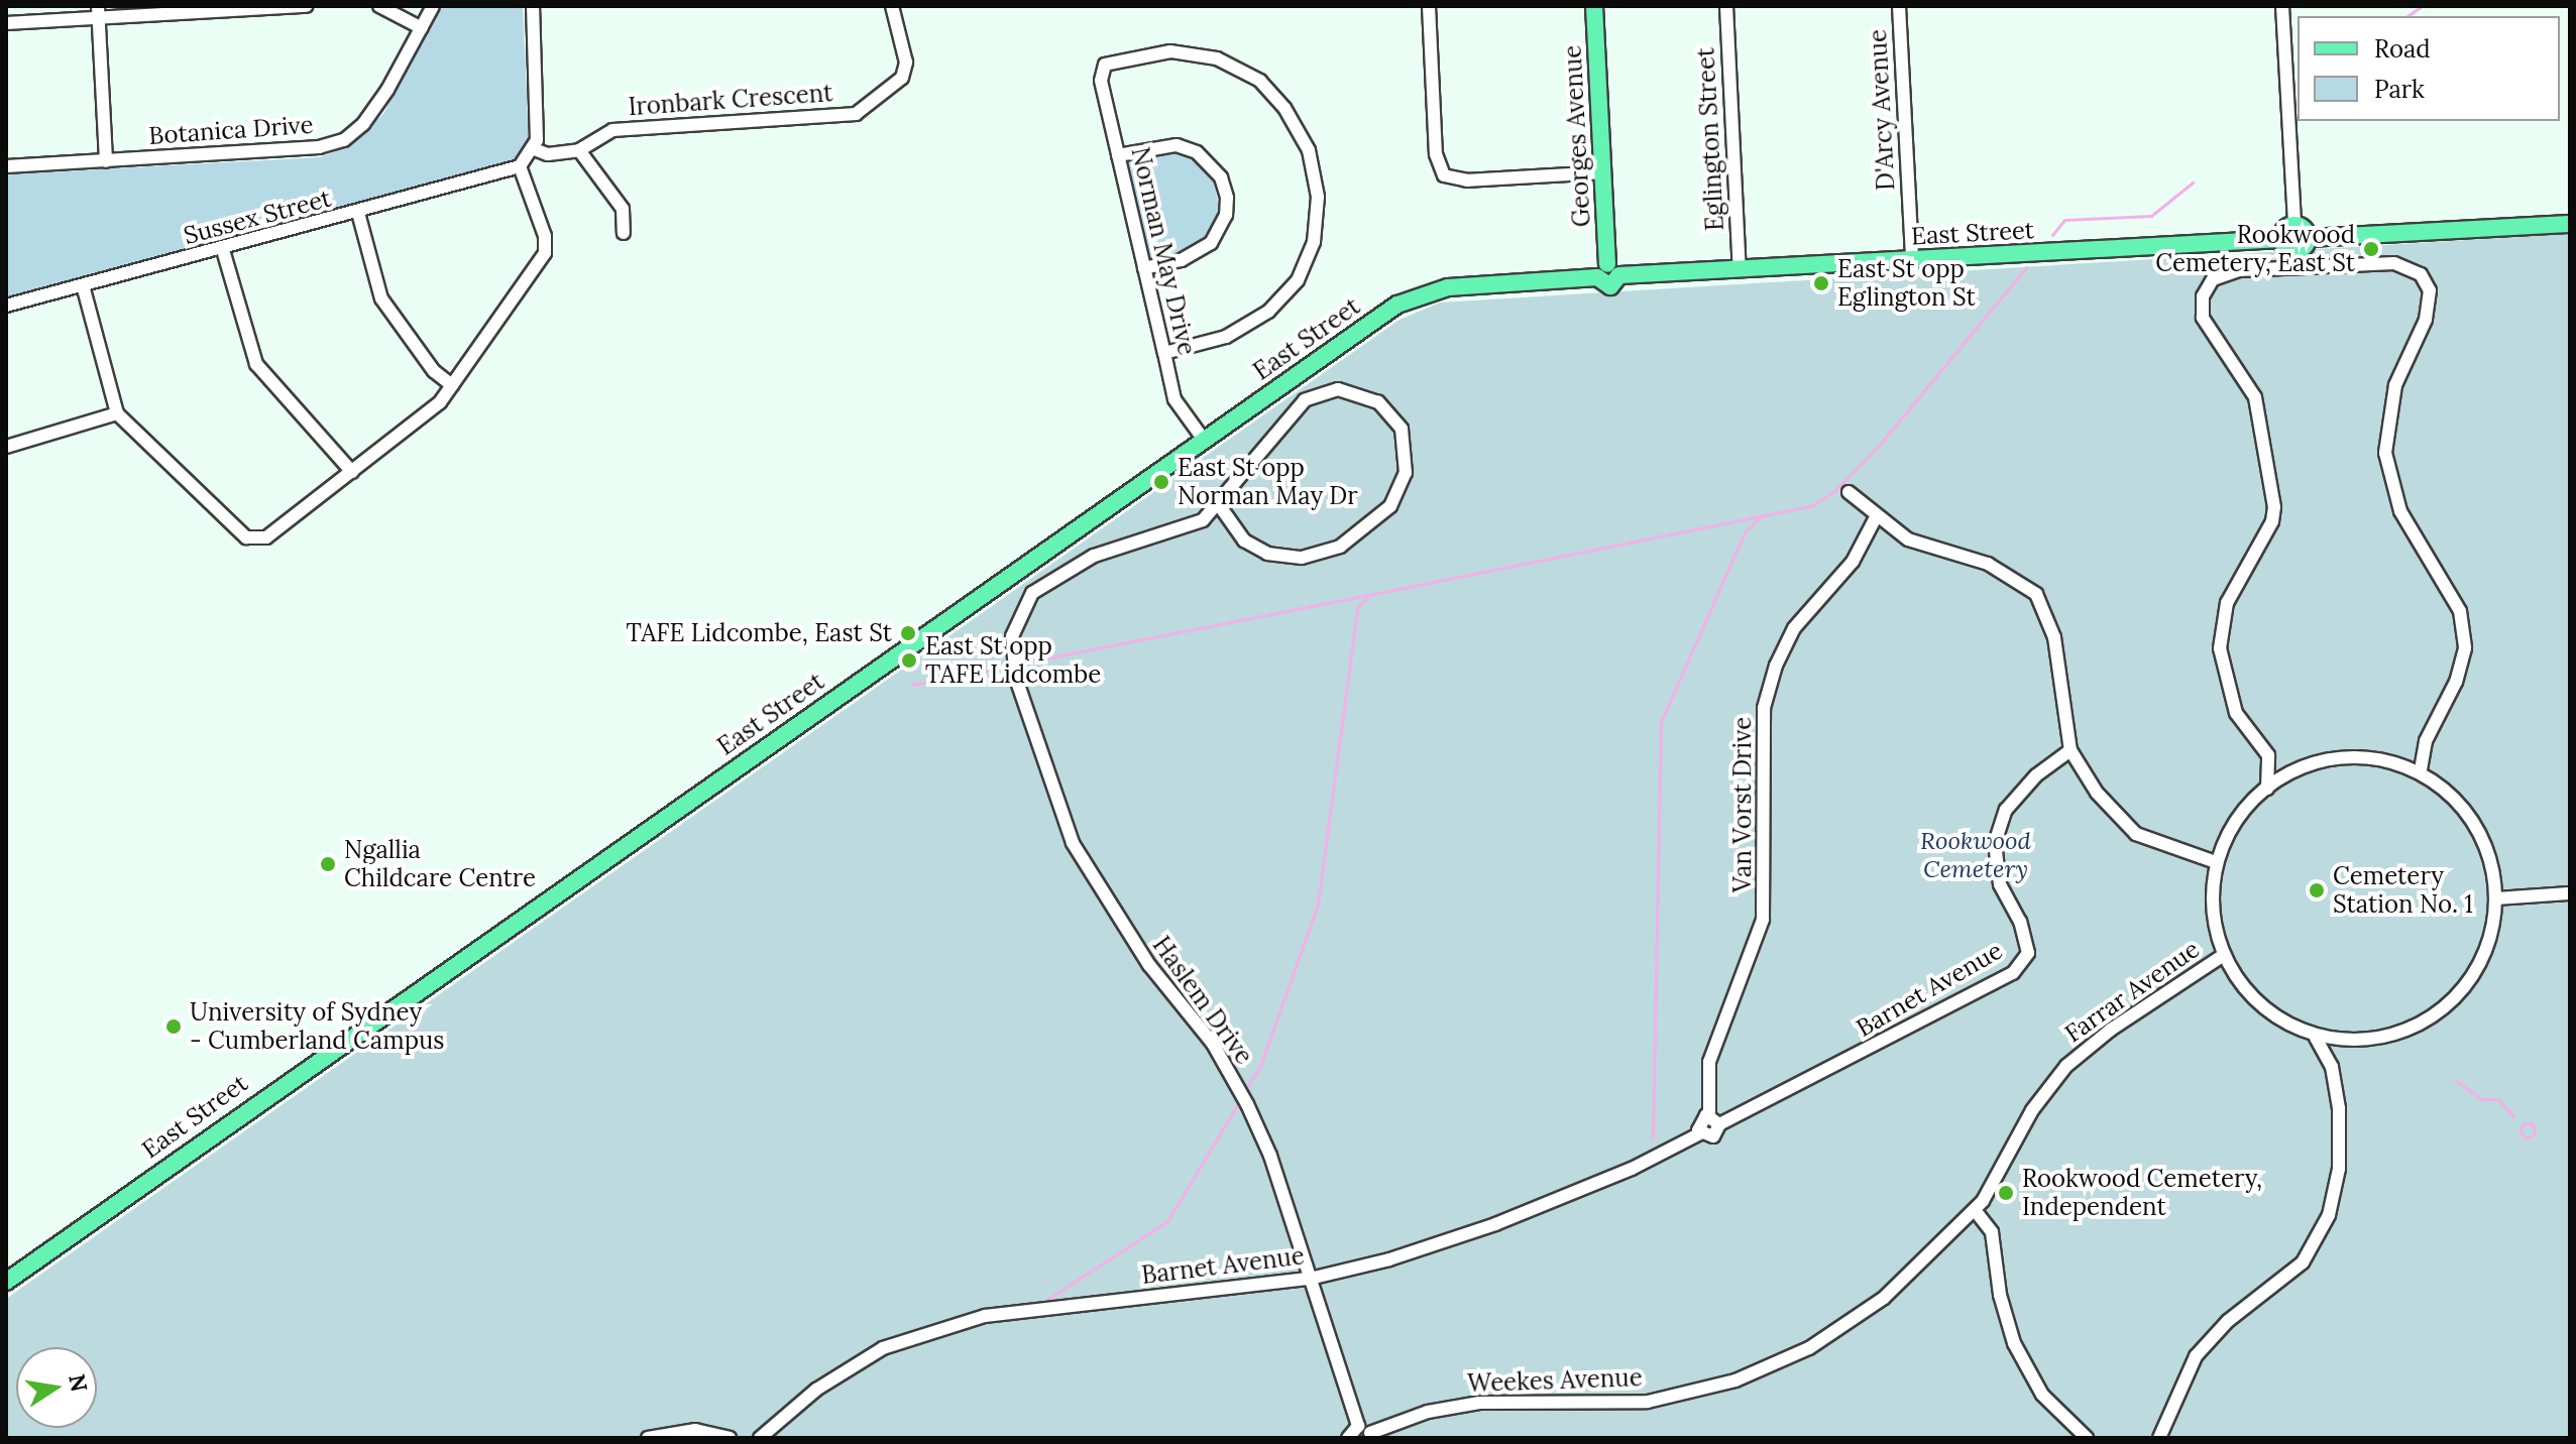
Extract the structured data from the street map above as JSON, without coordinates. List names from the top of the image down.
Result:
{
  "streets": {
    "main road": ["Georges Avenue", "East Street"],
    "street": [
      "Ironbark Crescent",
      "D'Arcy Avenue",
      "Botanica Drive",
      "Eglington Street",
      "Sussex Street",
      "Norman May Drive",
      "Van Vorst Drive",
      "Barnet Avenue",
      "Farrar Avenue",
      "Haslem Drive",
      "Weekes Avenue"
    ]
  },
  "crossings": [
    ["D'Arcy Avenue", "East Street"],
    ["Georges Avenue", "East Street"],
    ["Eglington Street", "East Street"],
    ["East Street", "Norman May Drive"],
    ["Barnet Avenue", "Haslem Drive"],
    ["Farrar Avenue", "Weekes Avenue"],
    ["Haslem Drive", "Weekes Avenue"]
  ],
  "parks": ["Rookwood Cemetery"],
  "places": [
    "Rookwood Cemetery, East St",
    "East St opp Eglington St",
    "East St opp Norman May Dr",
    "TAFE Lidcombe, East St",
    "East St opp TAFE Lidcombe",
    "Ngallia Childcare Centre",
    "Cemetery Station No. 1",
    "University of Sydney - Cumberland Campus",
    "Rookwood Cemetery, Independent"
  ],
  "legend": ["Road", "Park"],
  "north": "right"
}
